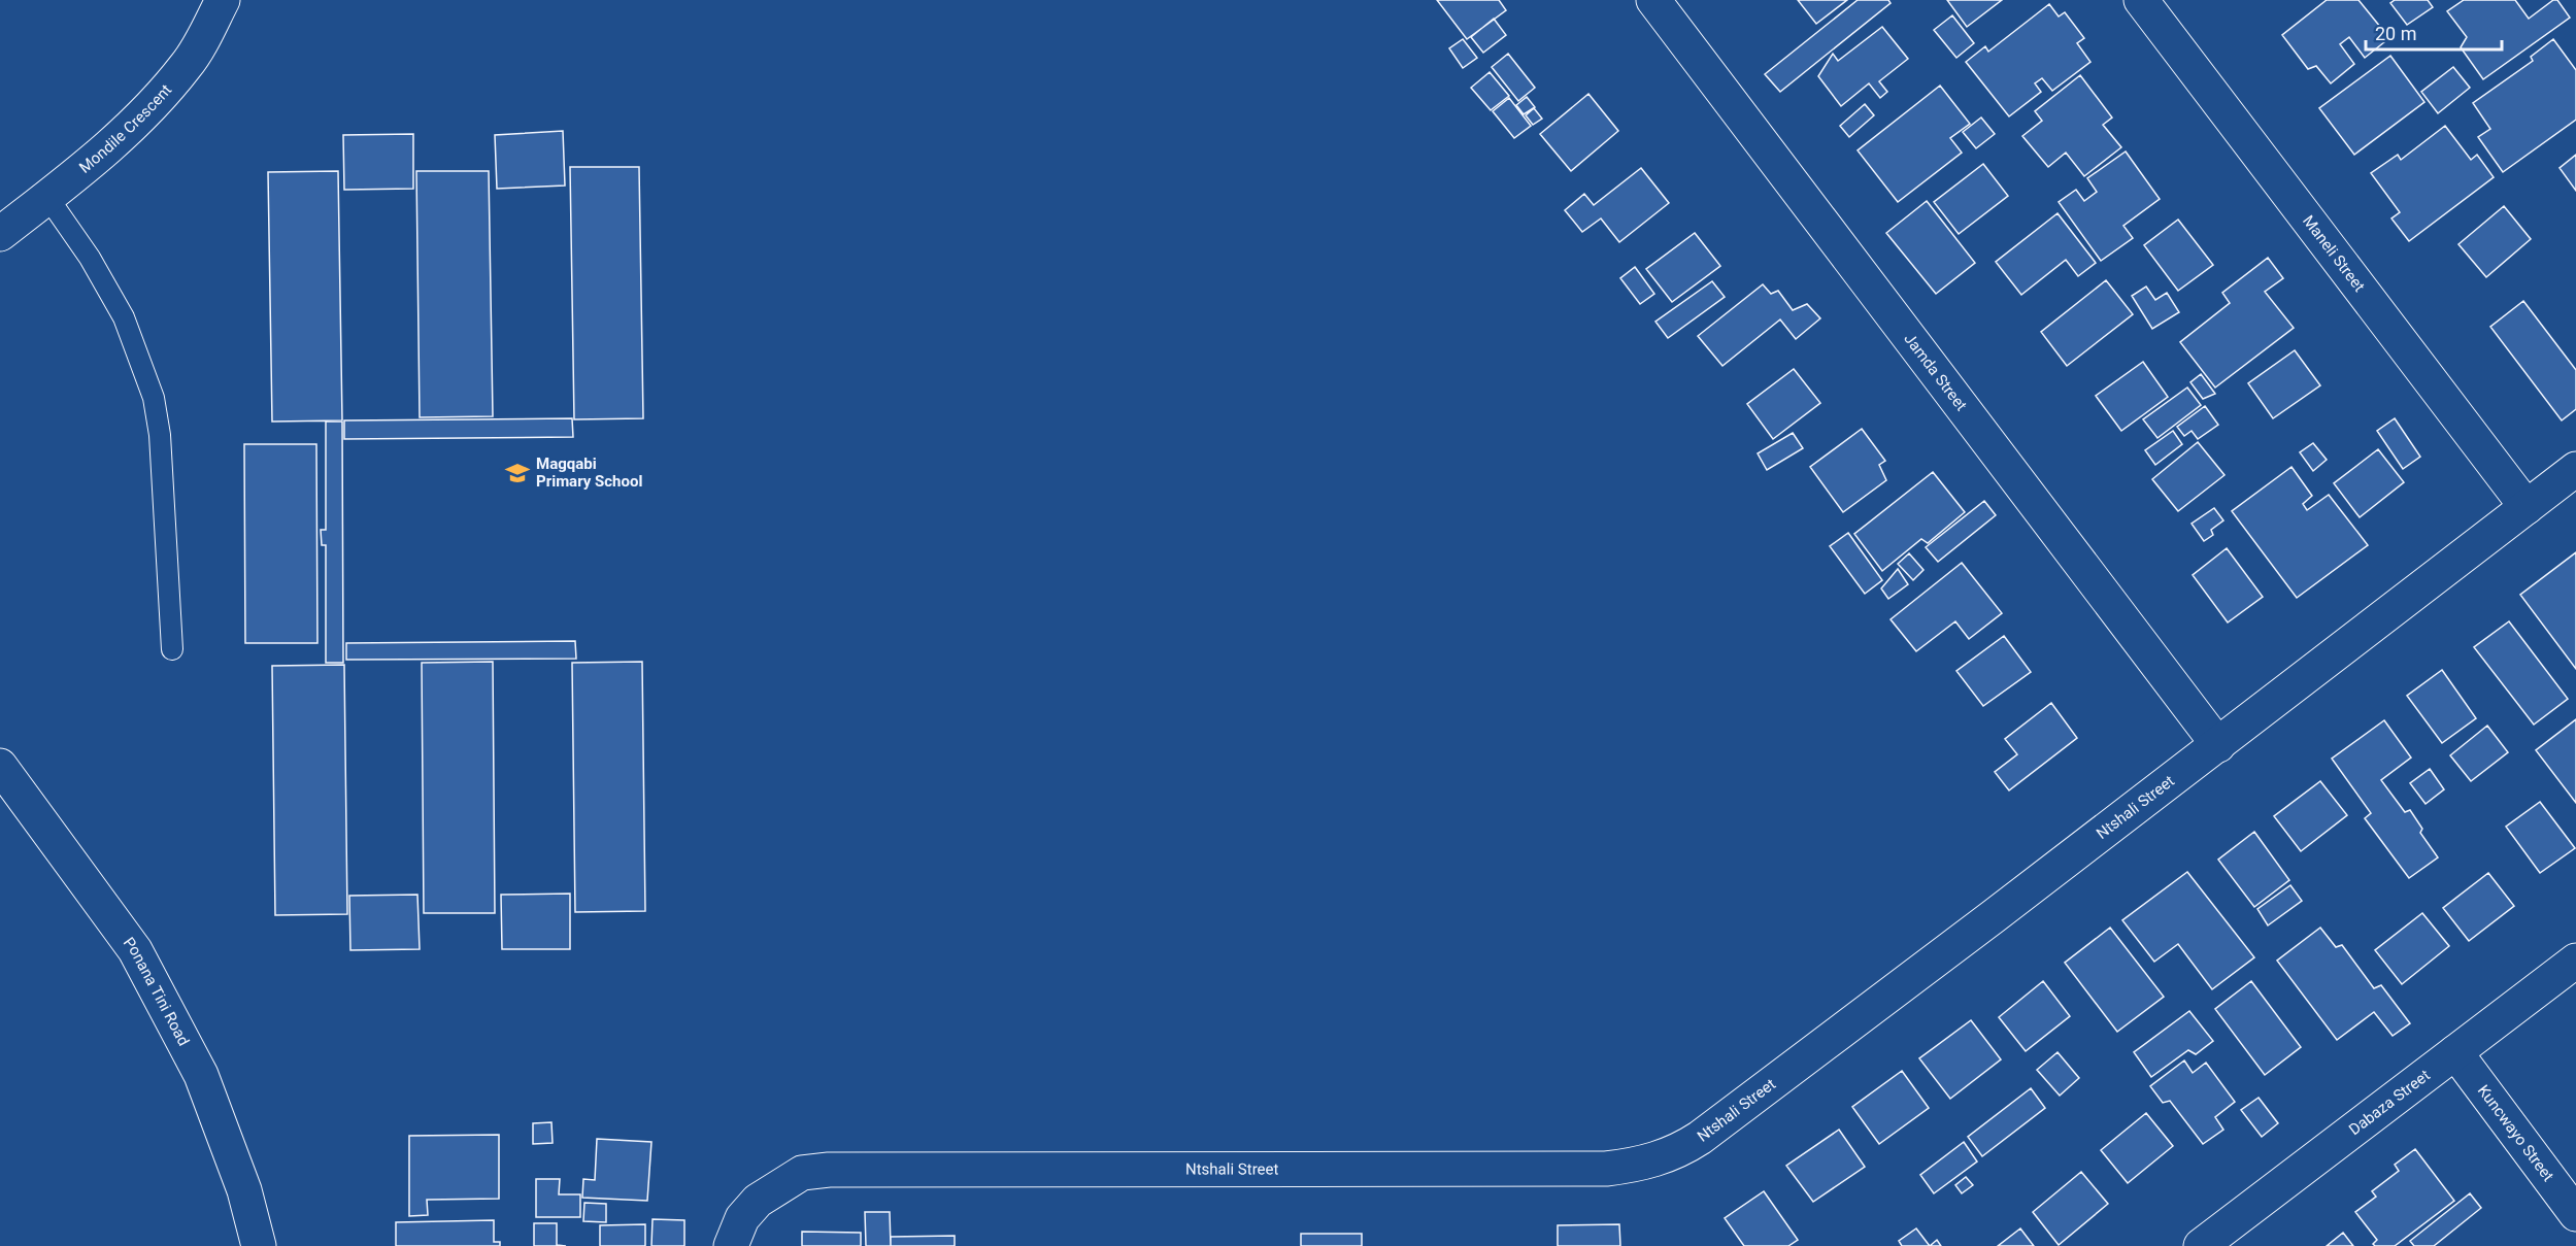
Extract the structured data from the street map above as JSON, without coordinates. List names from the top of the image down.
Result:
{
  "streets": {
    "street": [
      "Mondile Crescent",
      "Maneli Street",
      "Jamda Street",
      "Ntshali Street",
      "Ponana Tini Road",
      "Dabaza Street",
      "Kuncwayo Street"
    ]
  },
  "crossings": [
    ["Maneli Street", "Ntshali Street"],
    ["Jamda Street", "Ntshali Street"],
    ["Dabaza Street", "Kuncwayo Street"]
  ],
  "places": {
    "school or university": ["Magqabi Primary School"]
  },
  "scale_bar": "20 m"
}
